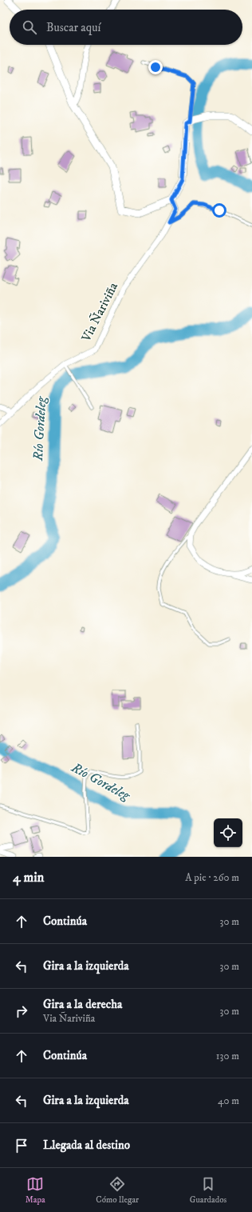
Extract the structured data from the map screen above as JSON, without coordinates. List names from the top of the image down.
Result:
{
  "streets": {
    "street": ["Via Ñariviña"]
  },
  "water": ["Río Gordeleg"],
  "page": {
    "search": "Buscar aquí",
    "heading": ["4 min", "A pie · 260 m"],
    "list": [
      ["Continúa", "30 m"],
      ["Gira a la izquierda", "30 m"],
      ["Gira a la derecha", "Via Ñariviña", "30 m"],
      ["Continúa", "130 m"],
      ["Gira a la izquierda", "40 m"],
      "Llegada al destino"
    ],
    "nav": ["Mapa", "Cómo llegar", "Guardados"]
  }
}
